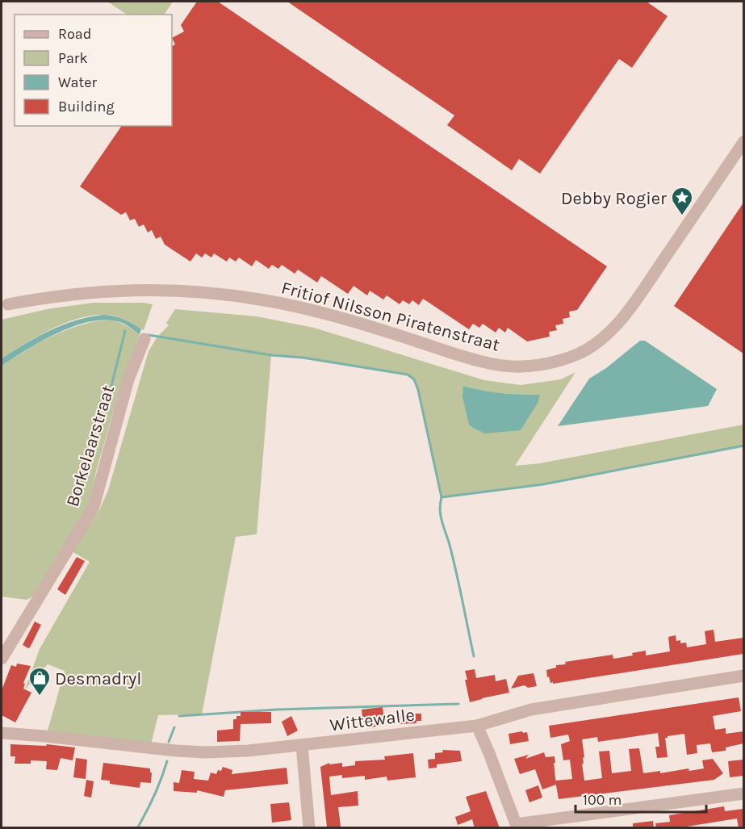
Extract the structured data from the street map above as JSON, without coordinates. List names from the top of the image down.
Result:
{
  "streets": {
    "street": ["Fritiof Nilsson Piratenstraat", "Borkelaarstraat", "Wittewalle"]
  },
  "places": {
    "place": ["Debby Rogier"],
    "shop": ["Desmadryl"]
  },
  "legend": [
    "Road",
    "Park",
    "Water",
    "Building"
  ],
  "scale_bar": "100 m"
}
